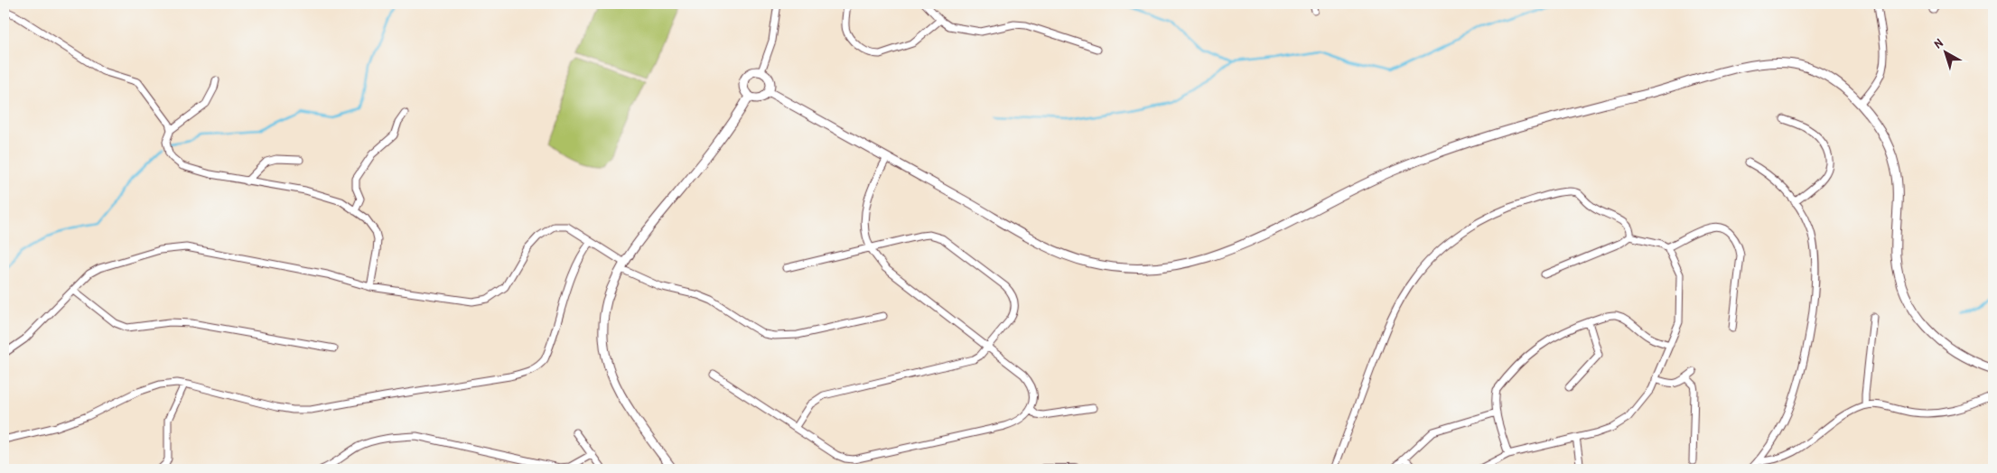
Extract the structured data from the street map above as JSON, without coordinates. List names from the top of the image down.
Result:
{
  "north": "top left"
}
